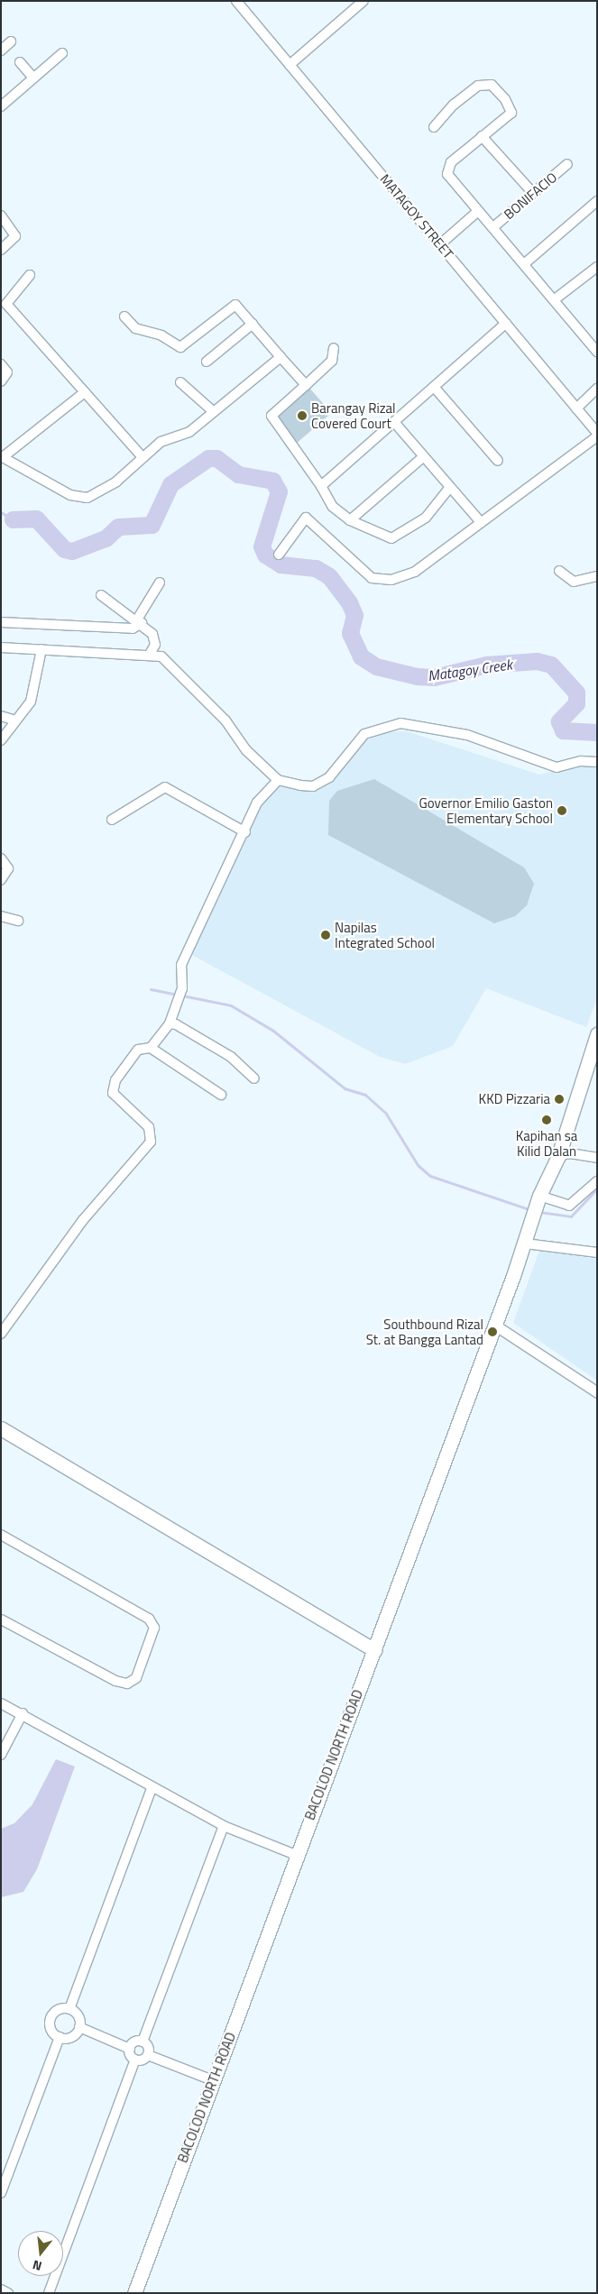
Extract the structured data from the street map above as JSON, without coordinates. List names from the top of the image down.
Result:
{
  "streets": {
    "main road": ["BACOLOD NORTH ROAD"],
    "street": ["BONIFACIO", "MATAGOY STREET"]
  },
  "water": ["Matagoy Creek"],
  "places": [
    "Barangay Rizal Covered Court",
    "Governor Emilio Gaston Elementary School",
    "Napilas Integrated School",
    "KKD Pizzaria",
    "Kapihan sa Kilid Dalan",
    "Southbound Rizal St. at Bangga Lantad"
  ],
  "north": "bottom"
}
